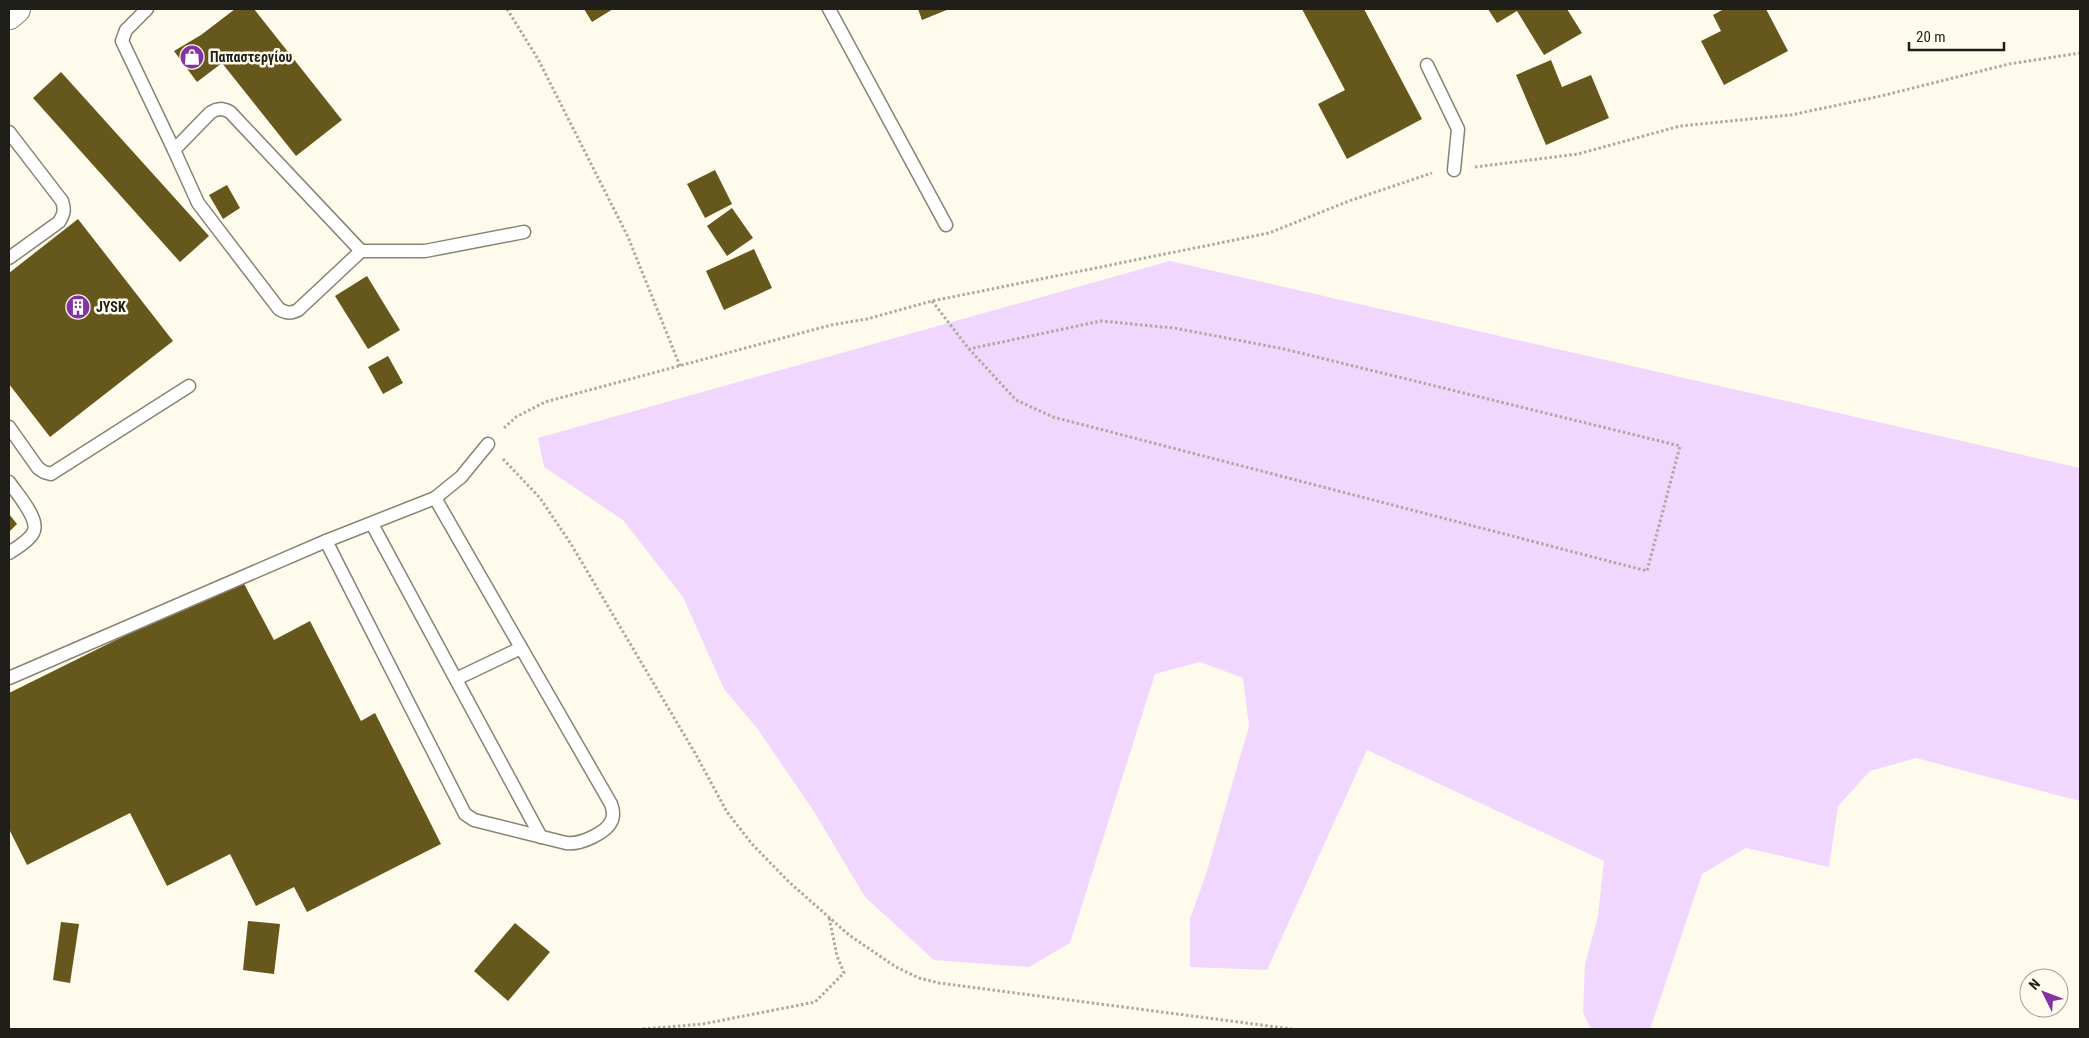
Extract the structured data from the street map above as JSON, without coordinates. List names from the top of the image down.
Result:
{
  "places": {
    "shop": ["Παπαστεργίου"],
    "building": ["JYSK"]
  },
  "scale_bar": "20 m",
  "north": "top left"
}
